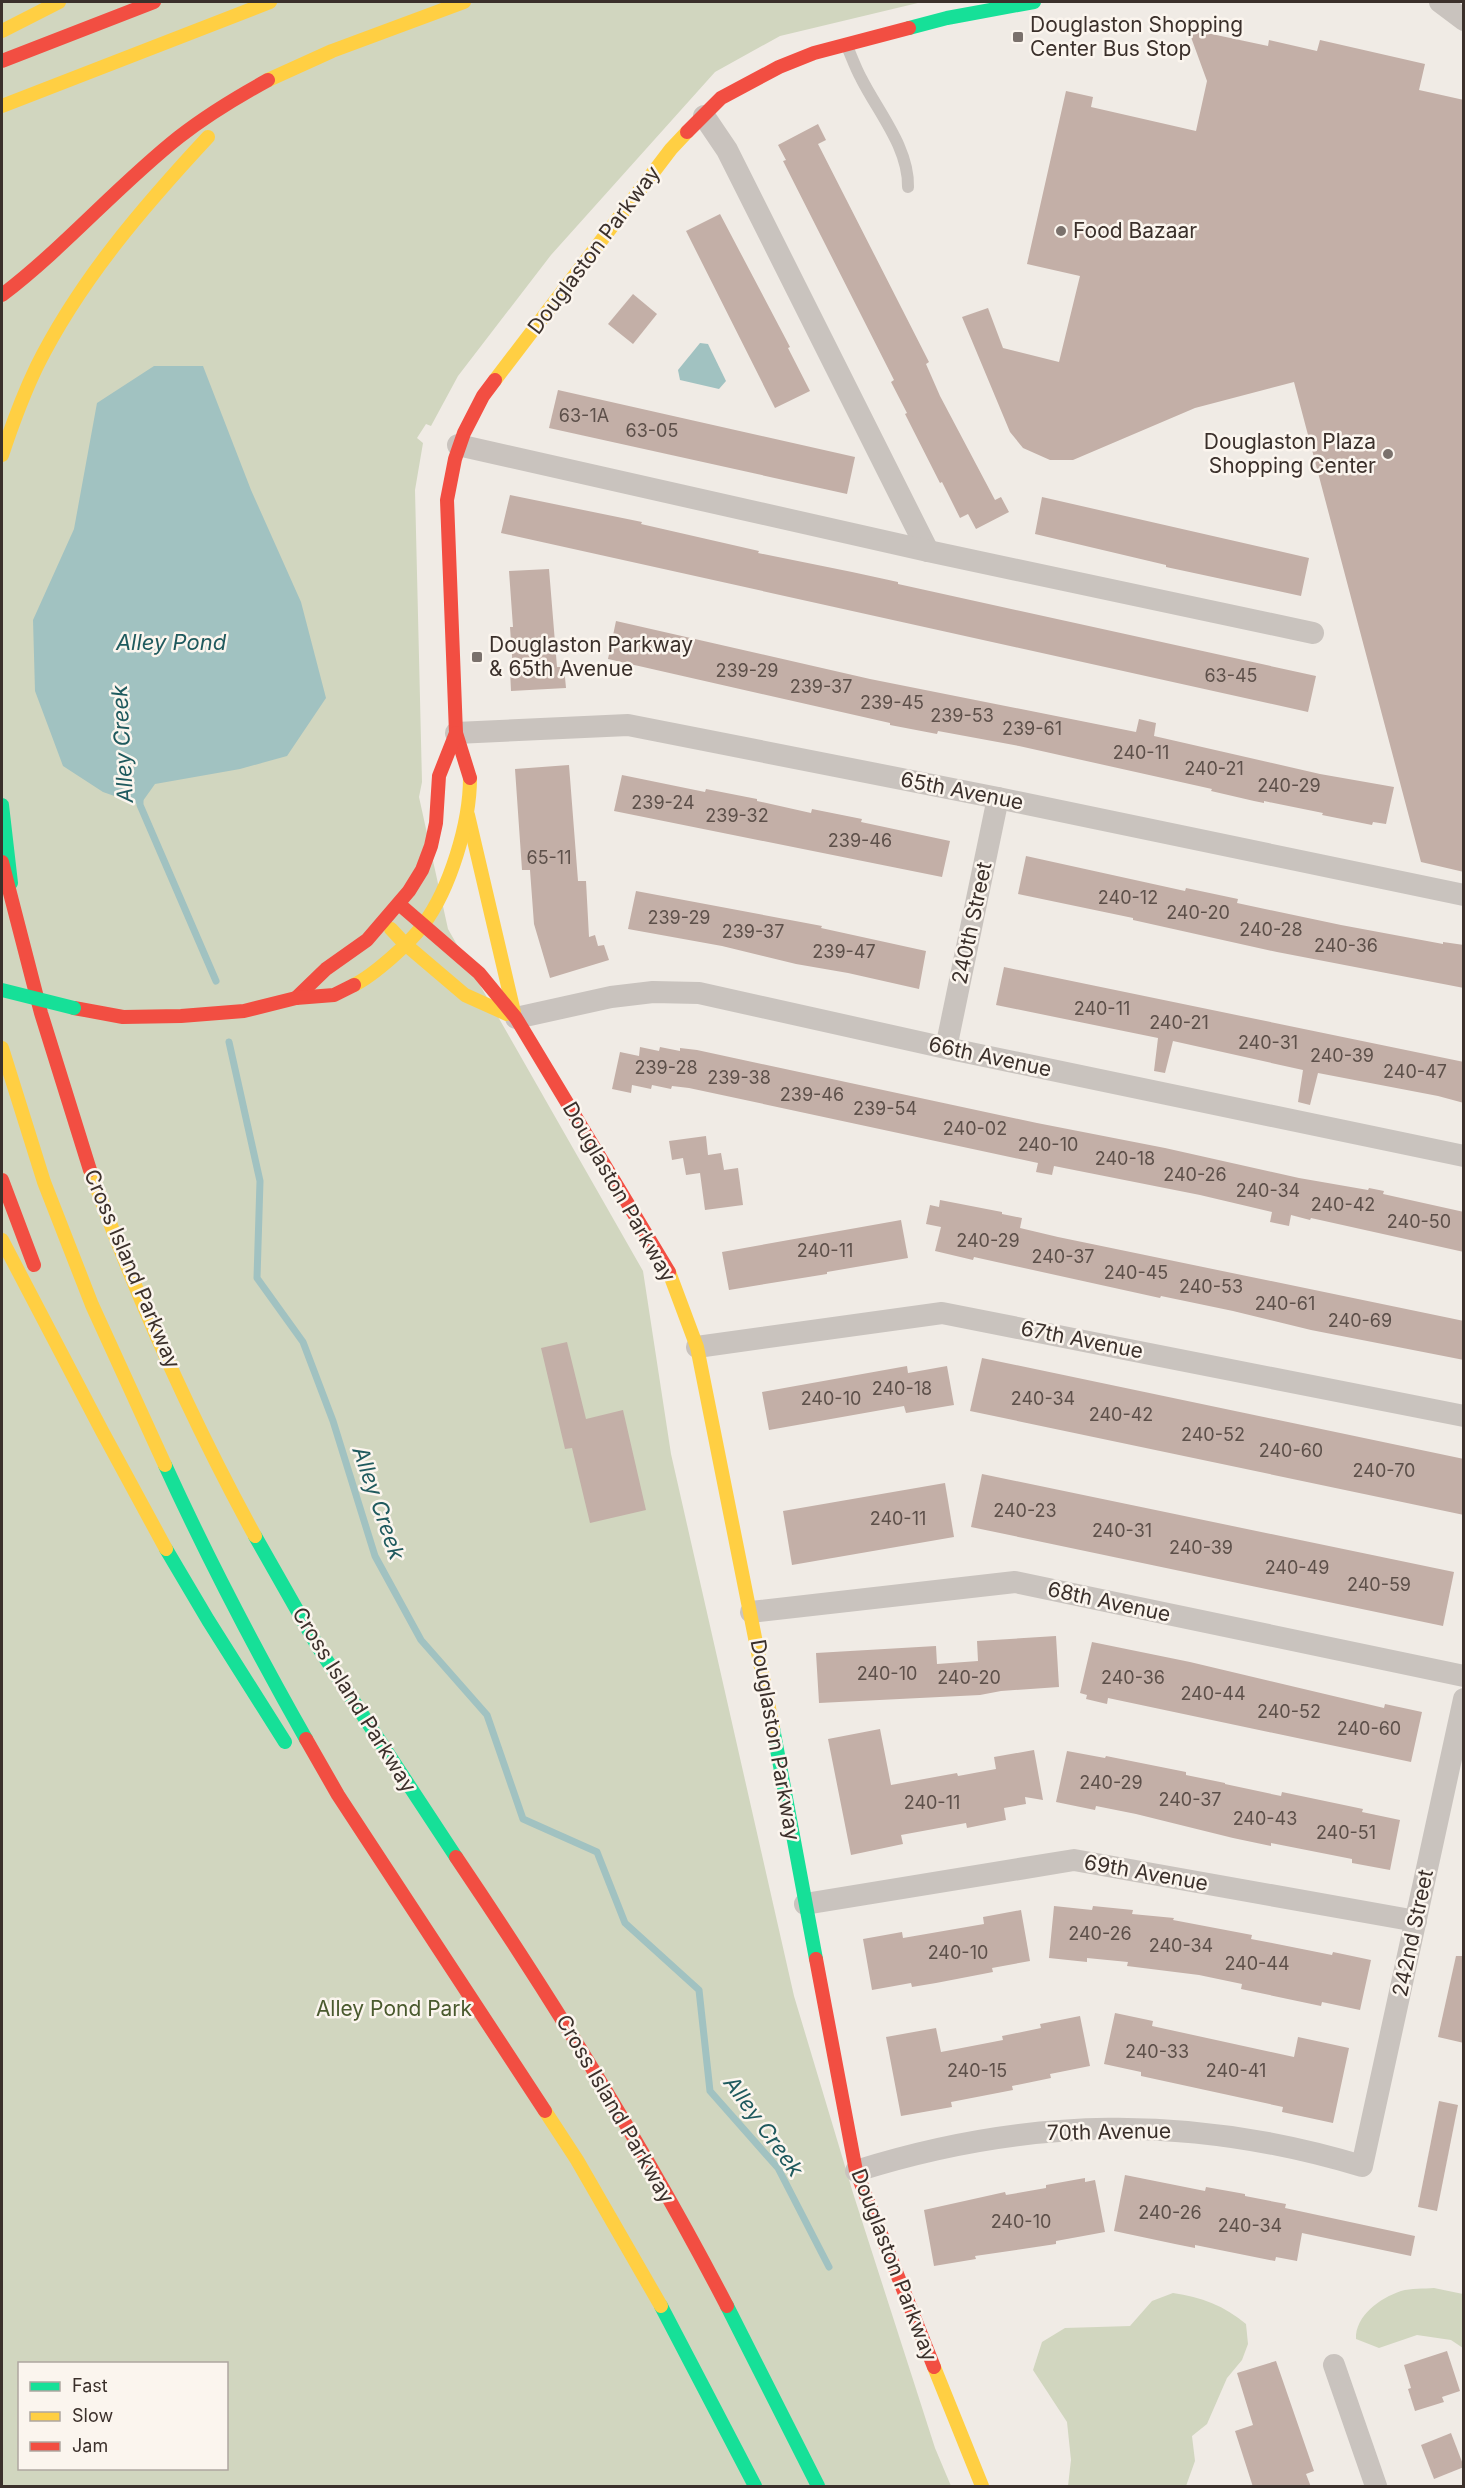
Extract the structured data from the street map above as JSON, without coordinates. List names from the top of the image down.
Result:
{
  "streets": {
    "main road": ["Douglaston Parkway", "Cross Island Parkway"],
    "street": [
      "65th Avenue",
      "240th Street",
      "66th Avenue",
      "67th Avenue",
      "68th Avenue",
      "69th Avenue",
      "242nd Street",
      "70th Avenue"
    ]
  },
  "crossings": [
    ["Douglaston Parkway", "65th Avenue"],
    ["Douglaston Parkway", "66th Avenue"],
    ["Douglaston Parkway", "67th Avenue"],
    ["Douglaston Parkway", "68th Avenue"],
    ["Douglaston Parkway", "69th Avenue"],
    ["Douglaston Parkway", "70th Avenue"],
    ["65th Avenue", "240th Street"],
    ["240th Street", "66th Avenue"],
    ["69th Avenue", "242nd Street"],
    ["242nd Street", "70th Avenue"]
  ],
  "water": ["Alley Pond", "Alley Creek"],
  "parks": ["Alley Pond Park"],
  "places": {
    "transit": ["Douglaston Shopping Center Bus Stop", "Douglaston Parkway & 65th Avenue"],
    "other": ["Food Bazaar", "Douglaston Plaza Shopping Center"]
  },
  "house_numbers": [
    "63-1A",
    "63-05",
    "239-29",
    "63-45",
    "239-37",
    "239-45",
    "239-53",
    "239-61",
    "240-11",
    "240-21",
    "240-29",
    "239-24",
    "239-32",
    "239-46",
    "65-11",
    "240-12",
    "240-20",
    "239-29",
    "240-28",
    "239-37",
    "240-36",
    "239-47",
    "240-11",
    "240-21",
    "240-31",
    "240-39",
    "239-28",
    "240-47",
    "239-38",
    "239-46",
    "239-54",
    "240-02",
    "240-10",
    "240-18",
    "240-26",
    "240-34",
    "240-42",
    "240-50",
    "240-29",
    "240-11",
    "240-37",
    "240-45",
    "240-53",
    "240-61",
    "240-69",
    "240-18",
    "240-10",
    "240-34",
    "240-42",
    "240-52",
    "240-60",
    "240-70",
    "240-23",
    "240-11",
    "240-31",
    "240-39",
    "240-49",
    "240-59",
    "240-10",
    "240-20",
    "240-36",
    "240-44",
    "240-52",
    "240-60",
    "240-29",
    "240-37",
    "240-11",
    "240-43",
    "240-51",
    "240-26",
    "240-34",
    "240-10",
    "240-44",
    "240-33",
    "240-15",
    "240-41",
    "240-26",
    "240-10",
    "240-34"
  ],
  "legend": ["Fast", "Slow", "Jam"]
}
